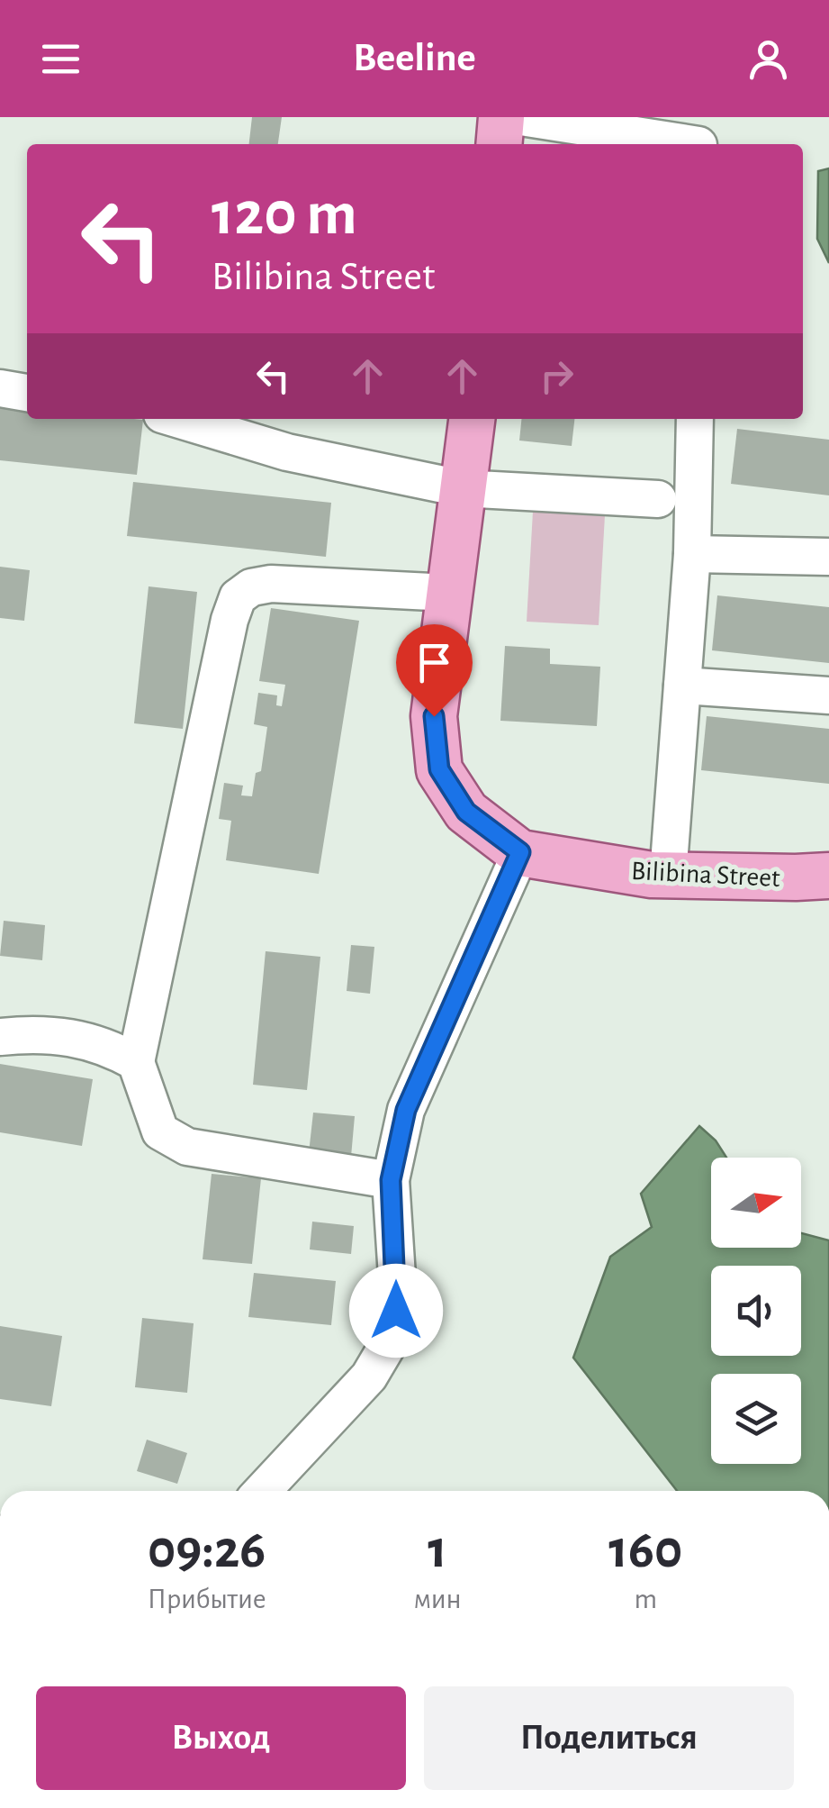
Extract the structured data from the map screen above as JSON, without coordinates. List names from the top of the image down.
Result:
{
  "streets": {
    "main road": ["Bilibina Street"]
  },
  "north": "right",
  "page": {
    "header": "Beeline",
    "turn": ["120 m", "Bilibina Street"],
    "eta": [
      "09:26",
      "Прибытие",
      "1",
      "мин",
      "160",
      "m"
    ],
    "buttons": ["Выход", "Поделиться"]
  }
}
